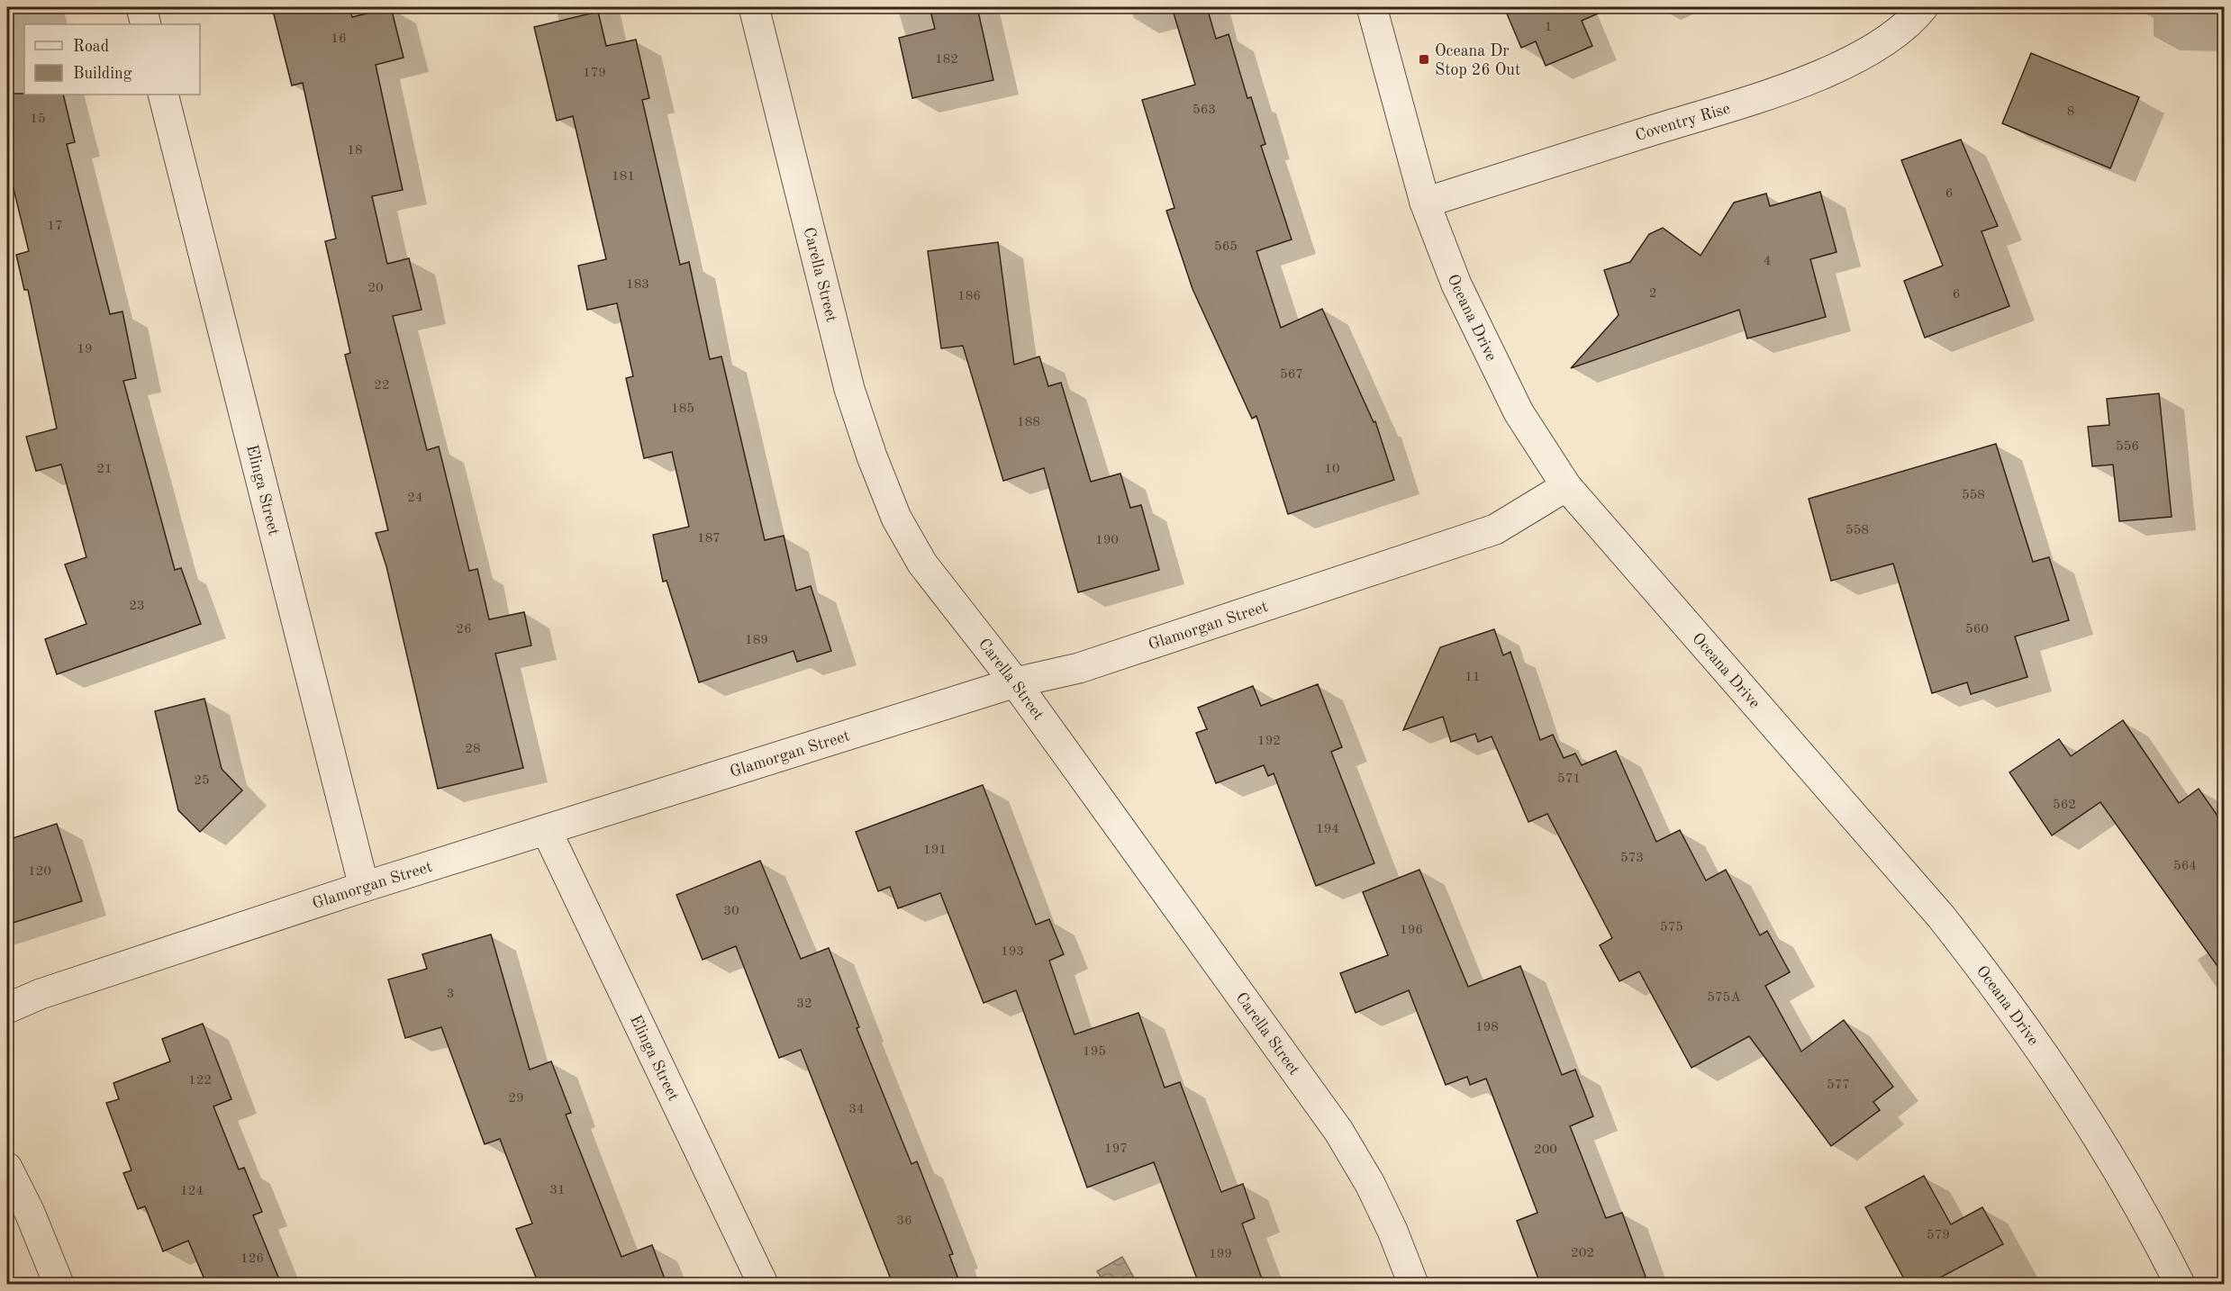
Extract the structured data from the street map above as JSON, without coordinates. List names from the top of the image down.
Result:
{
  "streets": {
    "street": [
      "Coventry Rise",
      "Carella Street",
      "Oceana Drive",
      "Elinga Street",
      "Glamorgan Street"
    ]
  },
  "crossings": [
    ["Coventry Rise", "Oceana Drive"],
    ["Carella Street", "Glamorgan Street"],
    ["Oceana Drive", "Glamorgan Street"],
    ["Elinga Street", "Glamorgan Street"]
  ],
  "places": {
    "transit": ["Oceana Dr Stop 26 Out"]
  },
  "house_numbers": [
    "1",
    "16",
    "182",
    "179",
    "563",
    "8",
    "15",
    "18",
    "181",
    "6",
    "17",
    "565",
    "4",
    "183",
    "20",
    "2",
    "6",
    "186",
    "19",
    "567",
    "22",
    "185",
    "188",
    "556",
    "21",
    "10",
    "558",
    "24",
    "558",
    "187",
    "190",
    "23",
    "26",
    "560",
    "189",
    "11",
    "192",
    "28",
    "571",
    "25",
    "562",
    "194",
    "191",
    "573",
    "564",
    "120",
    "30",
    "575",
    "196",
    "193",
    "3",
    "575A",
    "32",
    "198",
    "195",
    "122",
    "577",
    "29",
    "34",
    "197",
    "200",
    "31",
    "124",
    "36",
    "579",
    "202",
    "199",
    "126"
  ],
  "legend": ["Road", "Building"]
}
